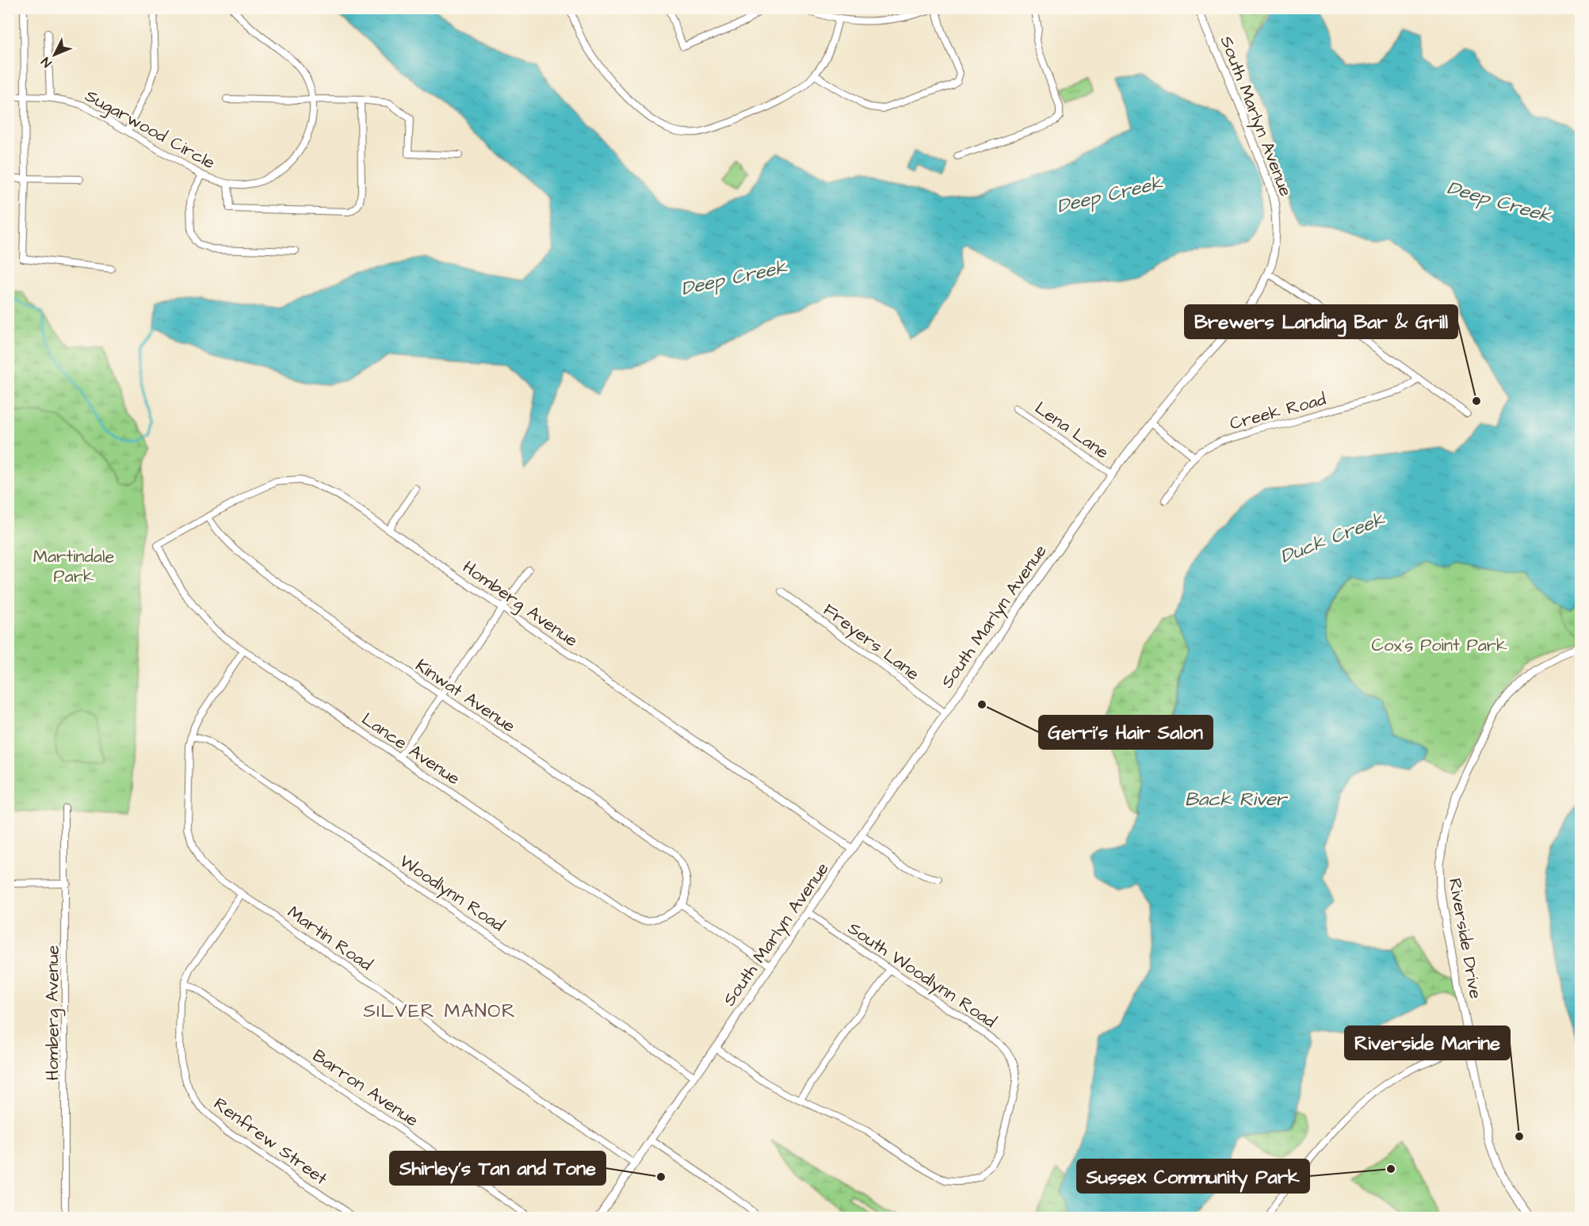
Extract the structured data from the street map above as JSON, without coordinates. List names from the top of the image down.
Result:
{
  "streets": {
    "street": [
      "South Marlyn Avenue",
      "Sugarwood Circle",
      "Creek Road",
      "Lena Lane",
      "Homberg Avenue",
      "Freyers Lane",
      "Kinwat Avenue",
      "Lance Avenue",
      "Woodlynn Road",
      "Martin Road",
      "Riverside Drive",
      "South Woodlynn Road",
      "Barron Avenue",
      "Renfrew Street"
    ]
  },
  "crossings": [
    ["South Marlyn Avenue", "Lena Lane"],
    ["South Marlyn Avenue", "Homberg Avenue"],
    ["South Marlyn Avenue", "Freyers Lane"],
    ["South Marlyn Avenue", "Woodlynn Road"],
    ["South Marlyn Avenue", "Martin Road"],
    ["South Marlyn Avenue", "South Woodlynn Road"],
    ["Homberg Avenue", "Kinwat Avenue"],
    ["Homberg Avenue", "Lance Avenue"],
    ["Kinwat Avenue", "Lance Avenue"],
    ["Lance Avenue", "Martin Road"],
    ["Woodlynn Road", "Martin Road"],
    ["Martin Road", "Renfrew Street"],
    ["Barron Avenue", "Renfrew Street"]
  ],
  "districts": ["SILVER MANOR"],
  "water": ["Deep Creek", "Duck Creek", "Back River"],
  "parks": ["Martindale Park", "Cox's Point Park"],
  "places": [
    "Brewers Landing Bar & Grill",
    "Gerri's Hair Salon",
    "Riverside Marine",
    "Sussex Community Park",
    "Shirley's Tan and Tone"
  ],
  "north": "bottom left"
}
